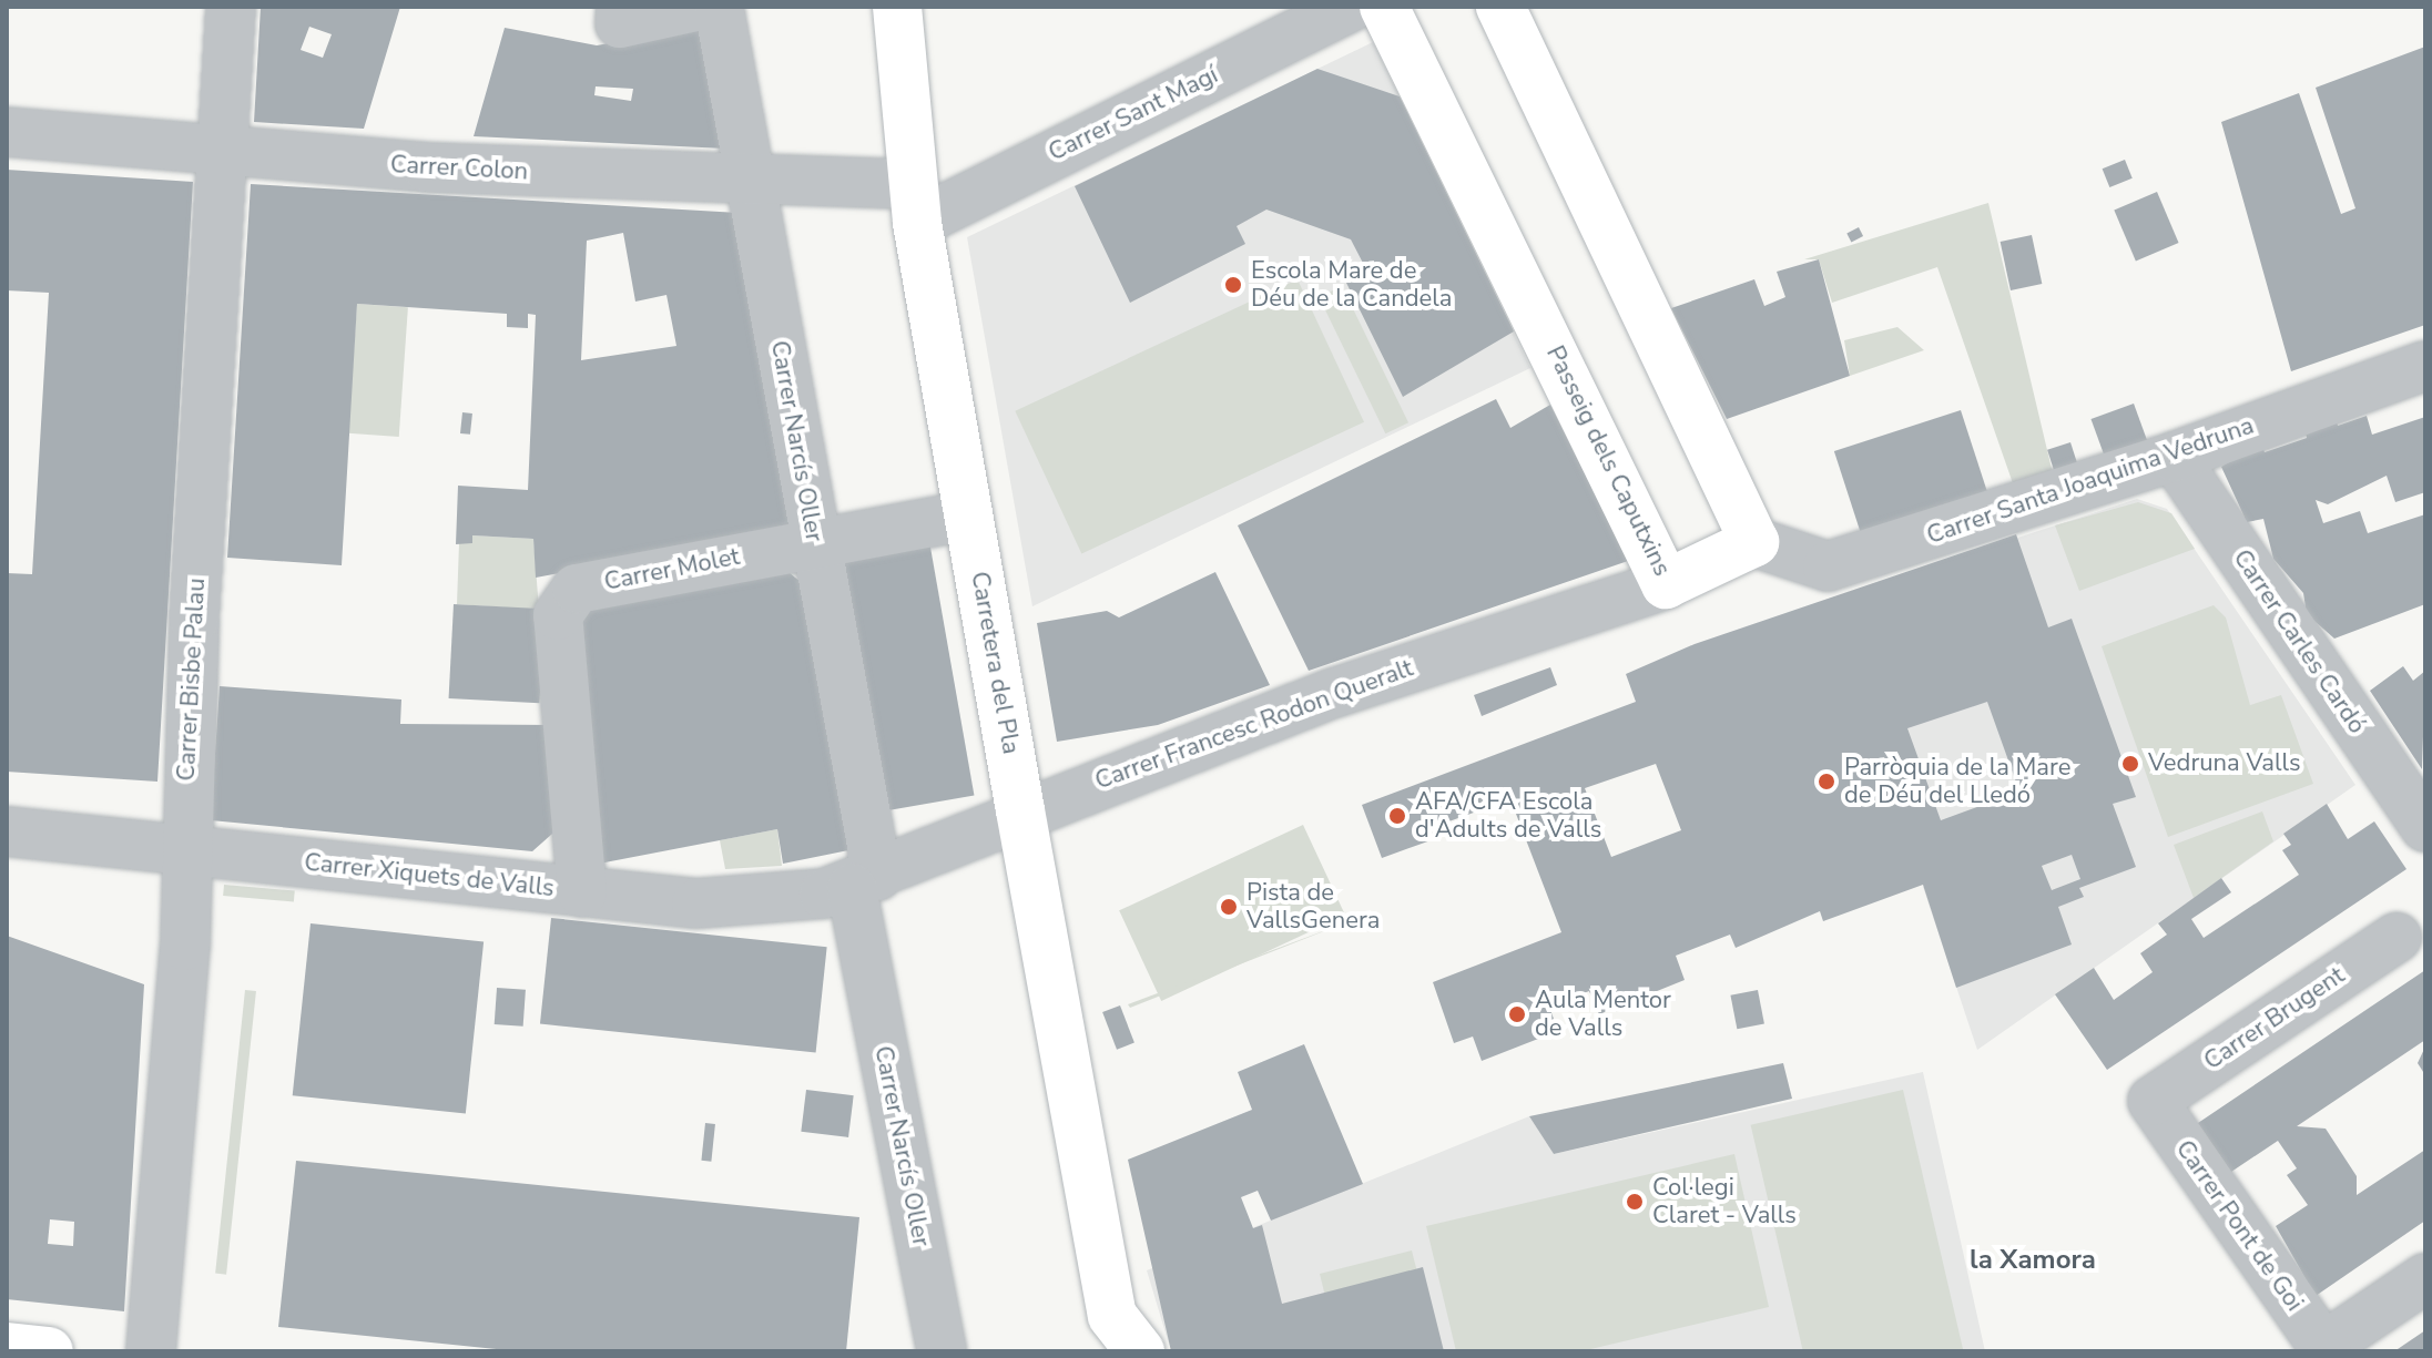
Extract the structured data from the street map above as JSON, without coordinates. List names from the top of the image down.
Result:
{
  "streets": {
    "street": [
      "Carrer Sant Magí",
      "Carrer Colon",
      "Carrer Narcís Oller",
      "Passeig dels Caputxins",
      "Carrer Santa Joaquima Vedruna",
      "Carrer Molet",
      "Carrer Carles Cardó",
      "Carretera del Pla",
      "Carrer Bisbe Palau",
      "Carrer Francesc Rodon Queralt",
      "Carrer Xiquets de Valls",
      "Carrer Brugent",
      "Carrer Pont de Goi"
    ]
  },
  "crossings": [
    ["Carrer Sant Magí", "Carrer Colon"],
    ["Carrer Sant Magí", "Carretera del Pla"],
    ["Carrer Colon", "Carrer Narcís Oller"],
    ["Carrer Colon", "Carretera del Pla"],
    ["Carrer Colon", "Carrer Bisbe Palau"],
    ["Carrer Narcís Oller", "Carrer Molet"],
    ["Carrer Narcís Oller", "Carrer Francesc Rodon Queralt"],
    ["Carrer Narcís Oller", "Carrer Xiquets de Valls"],
    ["Passeig dels Caputxins", "Carrer Santa Joaquima Vedruna"],
    ["Passeig dels Caputxins", "Carrer Francesc Rodon Queralt"],
    ["Carrer Santa Joaquima Vedruna", "Carrer Carles Cardó"],
    ["Carrer Molet", "Carretera del Pla"],
    ["Carrer Molet", "Carrer Xiquets de Valls"],
    ["Carretera del Pla", "Carrer Francesc Rodon Queralt"],
    ["Carrer Bisbe Palau", "Carrer Xiquets de Valls"],
    ["Carrer Francesc Rodon Queralt", "Carrer Xiquets de Valls"],
    ["Carrer Brugent", "Carrer Pont de Goi"]
  ],
  "districts": ["la Xamora"],
  "places": [
    "Escola Mare de Déu de la Candela",
    "Vedruna Valls",
    "Parròquia de la Mare de Déu del Lledó",
    "AFA/CFA Escola d'Adults de Valls",
    "Pista de VallsGenera",
    "Aula Mentor de Valls",
    "Col·legi Claret - Valls"
  ]
}
